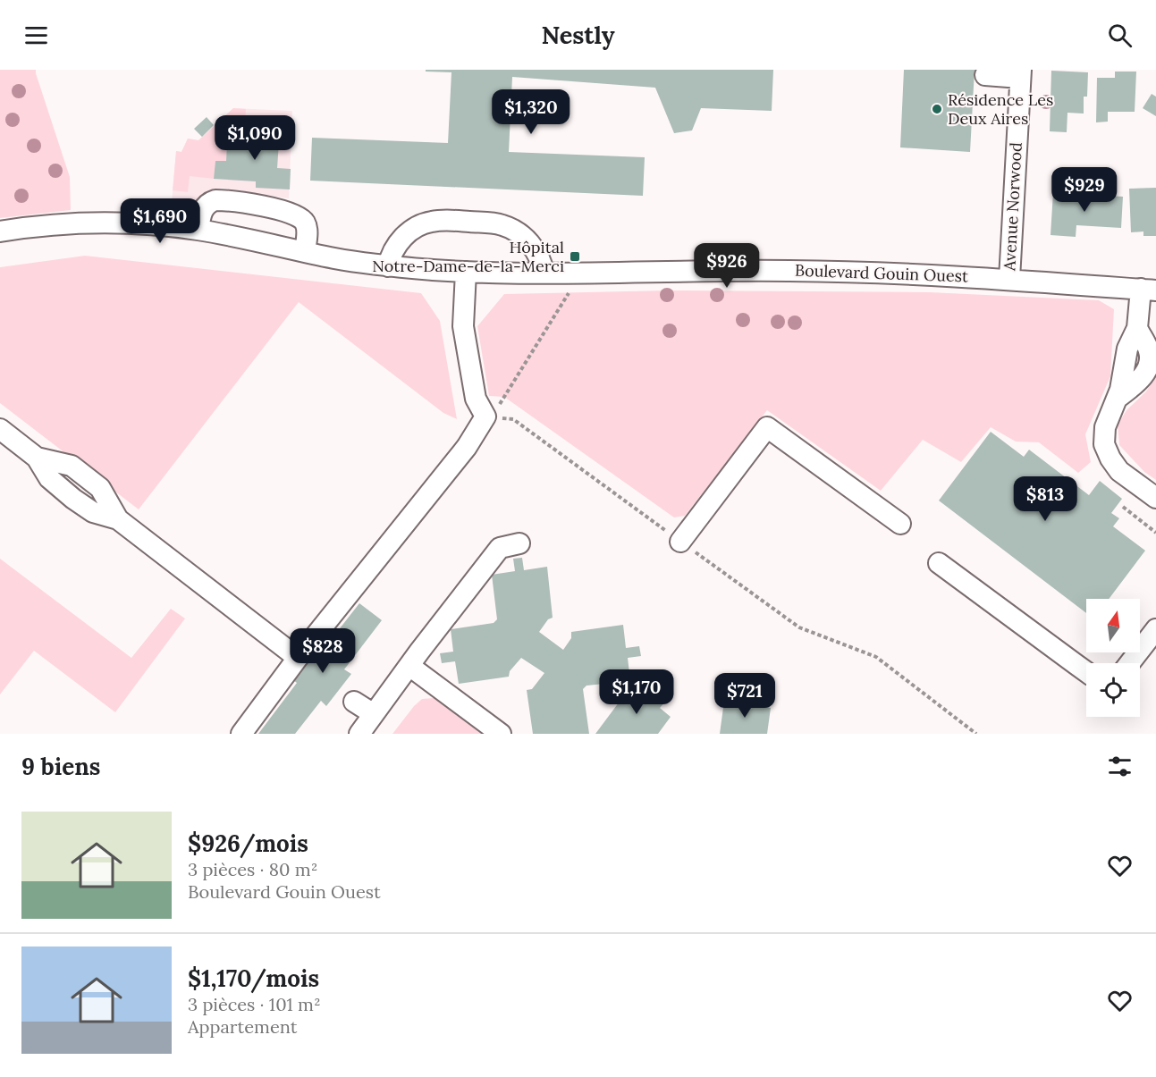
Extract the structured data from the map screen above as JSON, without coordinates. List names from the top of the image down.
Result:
{
  "streets": {
    "street": ["Avenue Norwood", "Boulevard Gouin Ouest"]
  },
  "crossings": [
    ["Avenue Norwood", "Boulevard Gouin Ouest"]
  ],
  "places": {
    "other": ["Résidence Les Deux Aires"],
    "transit": ["Hôpital Notre-Dame-de-la-Merci"]
  },
  "north": "top",
  "page": {
    "header": "Nestly",
    "price": [
      "$1,320",
      "$1,090",
      "$929",
      "$1,690",
      "$926",
      "$813",
      "$828",
      "$1,170",
      "$721"
    ],
    "heading": "9 biens",
    "list": [
      {
        "name": "$926/mois",
        "note": "3 pièces · 80 m² · Boulevard Gouin Ouest"
      },
      {
        "name": "$1,170/mois",
        "note": "3 pièces · 101 m² · Appartement"
      }
    ]
  }
}
